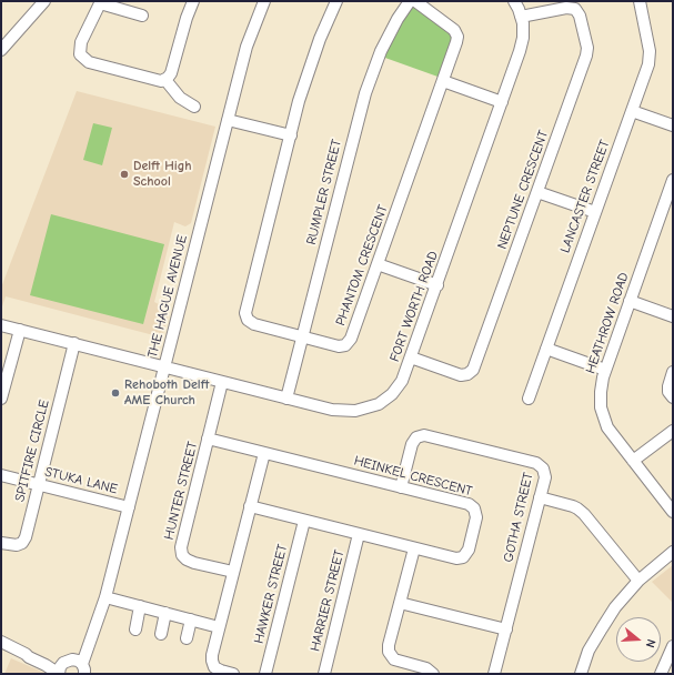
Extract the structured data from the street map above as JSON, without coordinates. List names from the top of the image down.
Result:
{
  "streets": {
    "street": [
      "NEPTUNE CRESCENT",
      "RUMPLER STREET",
      "LANCASTER STREET",
      "PHANTOM CRESCENT",
      "THE HAGUE AVENUE",
      "FORT WORTH ROAD",
      "HEATHROW ROAD",
      "SPITFIRE CIRCLE",
      "HEINKEL CRESCENT",
      "STUKA LANE",
      "HUNTER STREET",
      "GOTHA STREET",
      "HAWKER STREET",
      "HARRIER STREET"
    ]
  },
  "crossings": [
    ["NEPTUNE CRESCENT", "FORT WORTH ROAD"],
    ["RUMPLER STREET", "PHANTOM CRESCENT"],
    ["RUMPLER STREET", "FORT WORTH ROAD"],
    ["THE HAGUE AVENUE", "FORT WORTH ROAD"],
    ["THE HAGUE AVENUE", "STUKA LANE"],
    ["FORT WORTH ROAD", "HUNTER STREET"],
    ["SPITFIRE CIRCLE", "STUKA LANE"],
    ["HEINKEL CRESCENT", "HUNTER STREET"],
    ["HEINKEL CRESCENT", "GOTHA STREET"],
    ["HEINKEL CRESCENT", "HAWKER STREET"],
    ["HEINKEL CRESCENT", "HARRIER STREET"]
  ],
  "places": ["Delft High School", "Rehoboth Delft AME Church"],
  "north": "right"
}
